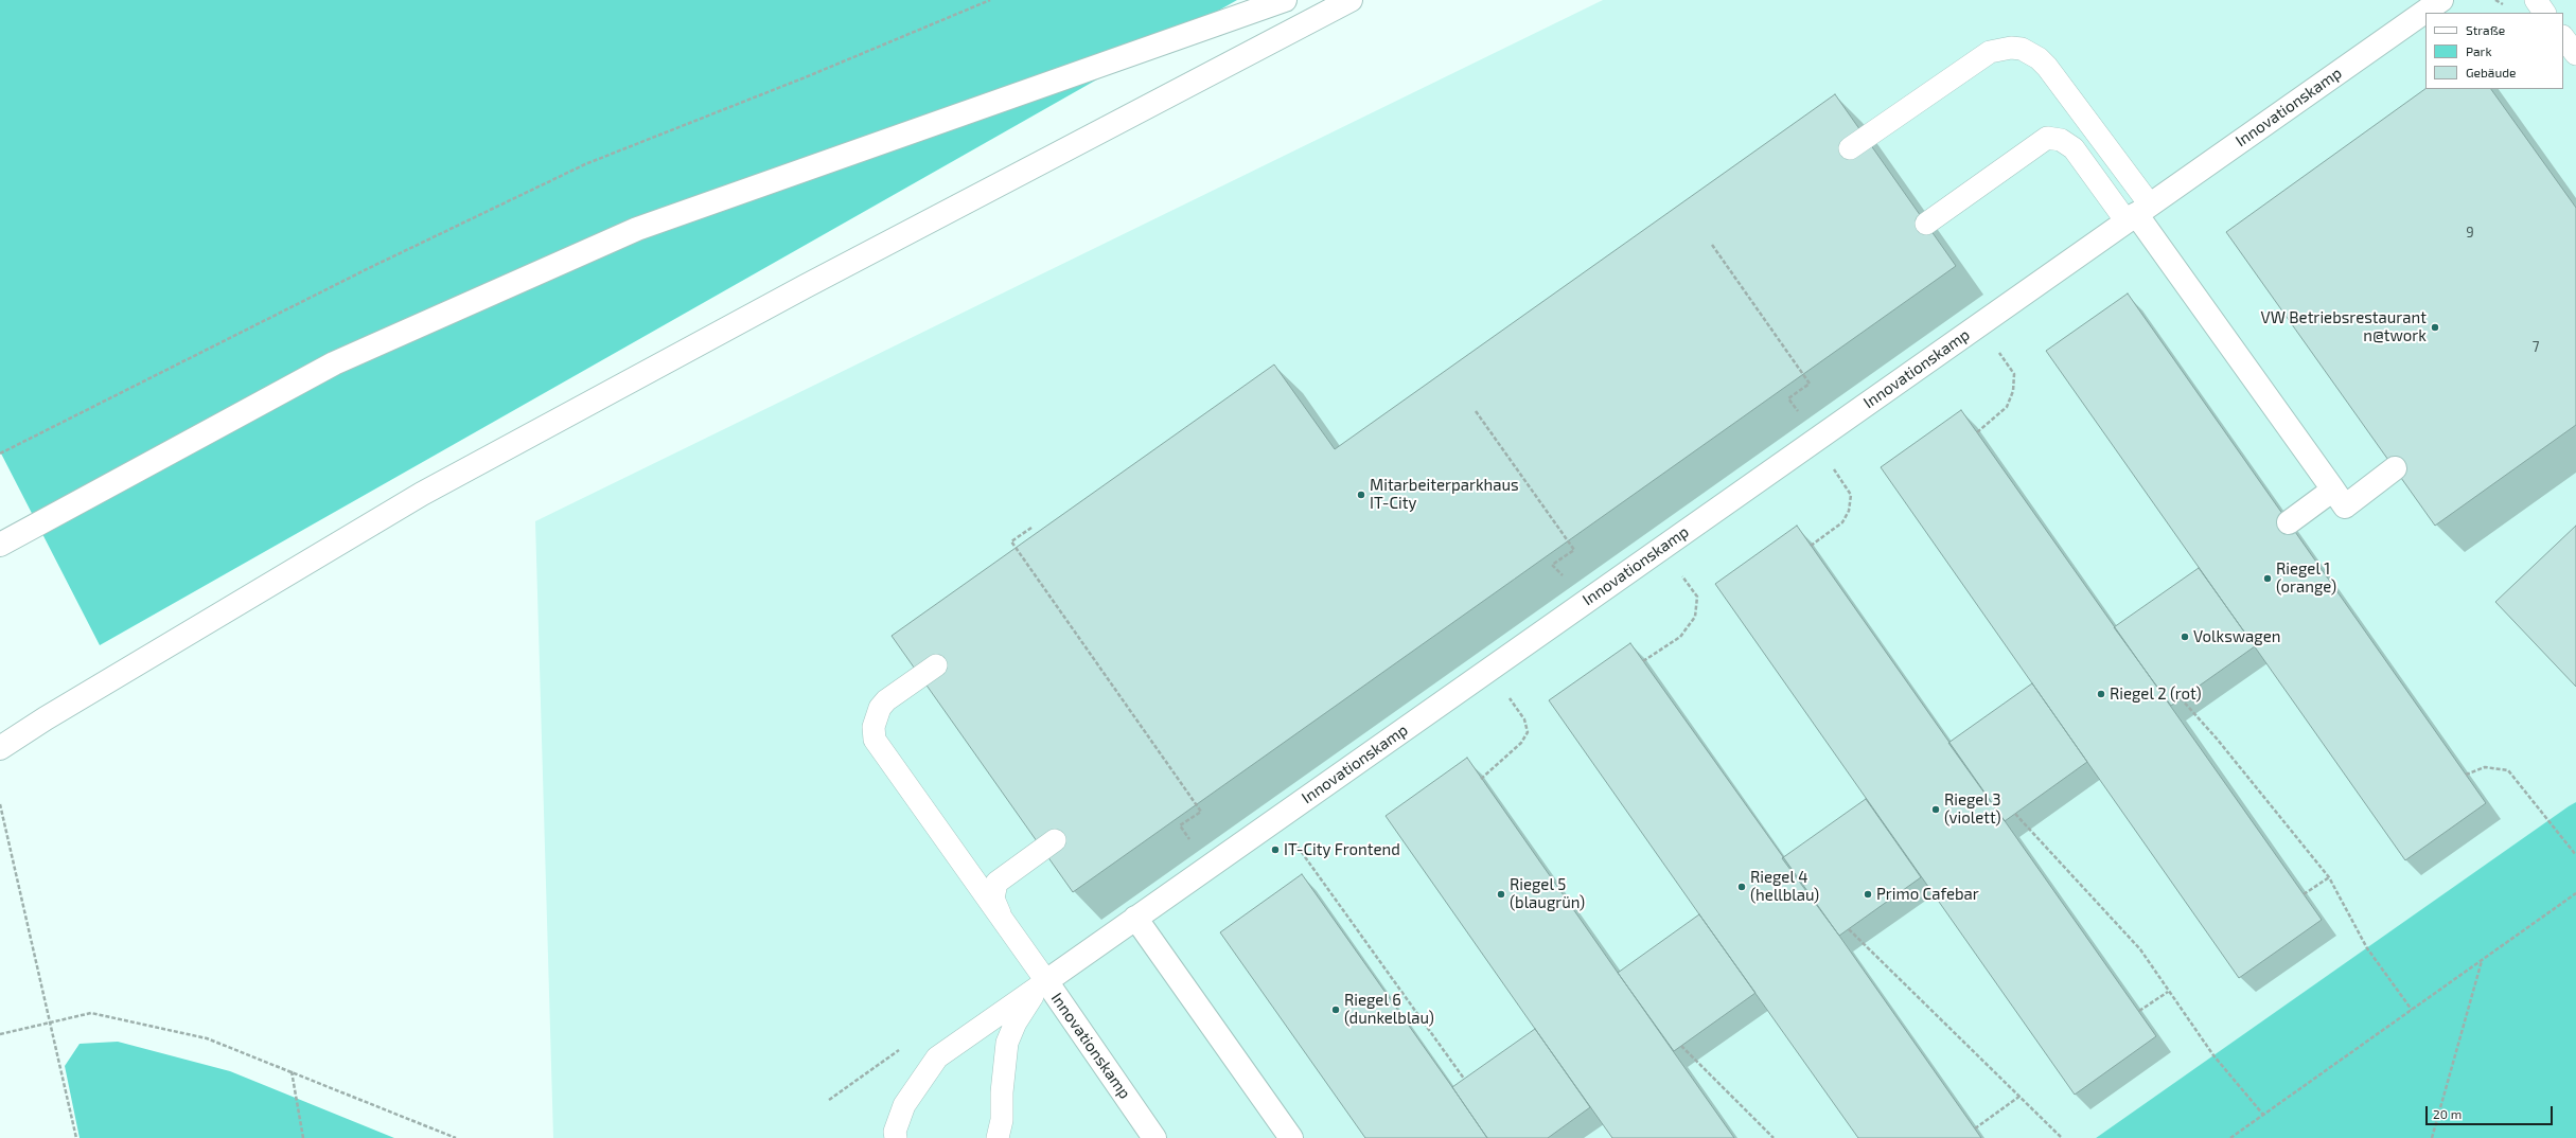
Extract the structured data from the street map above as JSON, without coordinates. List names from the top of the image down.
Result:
{
  "streets": {
    "main road": ["Innovationskamp"]
  },
  "places": [
    "VW Betriebsrestaurant n@twork",
    "Mitarbeiterparkhaus IT-City",
    "Riegel 1 (orange)",
    "Volkswagen",
    "Riegel 2 (rot)",
    "Riegel 3 (violett)",
    "IT-City Frontend",
    "Riegel 4 (hellblau)",
    "Riegel 5 (blaugrün)",
    "Primo Cafebar",
    "Riegel 6 (dunkelblau)"
  ],
  "house_numbers": ["9", "7"],
  "legend": ["Straße", "Park", "Gebäude"],
  "scale_bar": "20 m"
}
